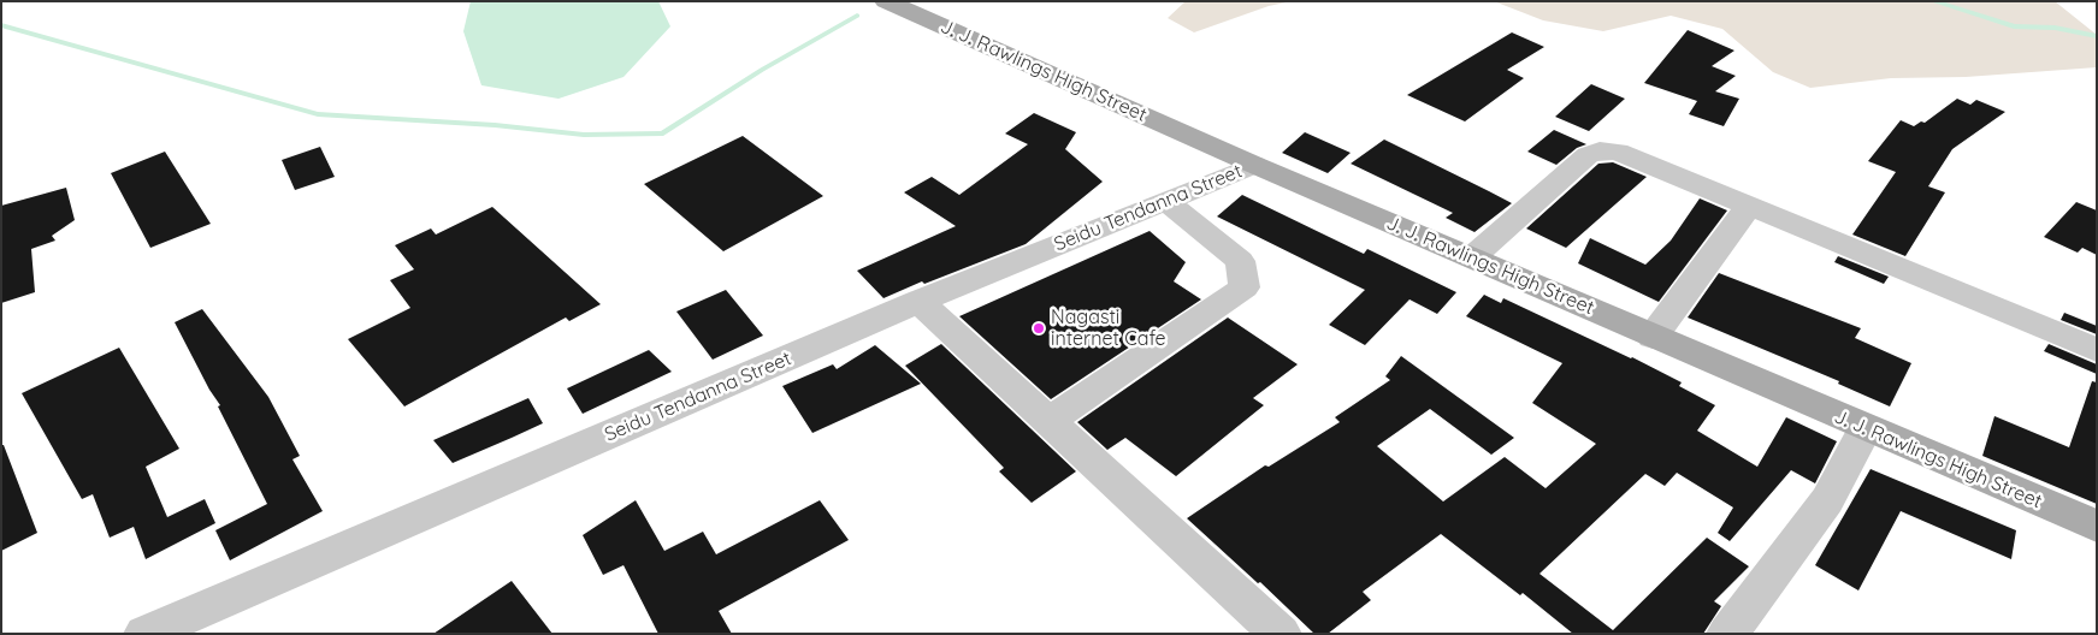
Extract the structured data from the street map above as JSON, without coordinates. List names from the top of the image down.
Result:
{
  "streets": {
    "main road": ["J. J. Rawlings High Street"],
    "street": ["Seidu Tendanna Street"]
  },
  "crossings": [
    ["J. J. Rawlings High Street", "Seidu Tendanna Street"]
  ],
  "places": ["Nagasti internet Cafe"]
}
